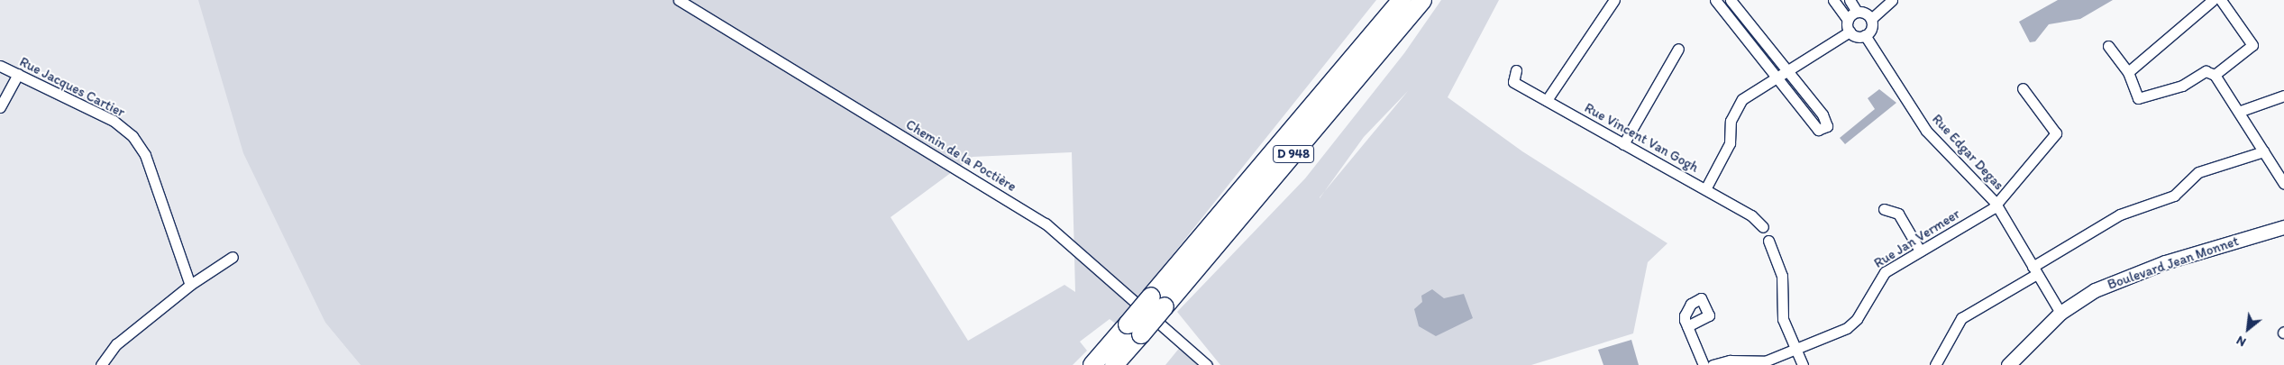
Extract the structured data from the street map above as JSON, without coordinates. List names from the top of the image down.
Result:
{
  "streets": {
    "highway": ["D 948"],
    "main road": ["Boulevard Jean Monnet"],
    "street": [
      "Rue Jacques Cartier",
      "Rue Vincent Van Gogh",
      "Rue Edgar Degas",
      "Chemin de la Poctière",
      "Rue Jan Vermeer"
    ]
  },
  "crossings": [
    ["Rue Edgar Degas", "Rue Jan Vermeer"],
    ["Rue Edgar Degas", "Boulevard Jean Monnet"]
  ],
  "north": "bottom left"
}
